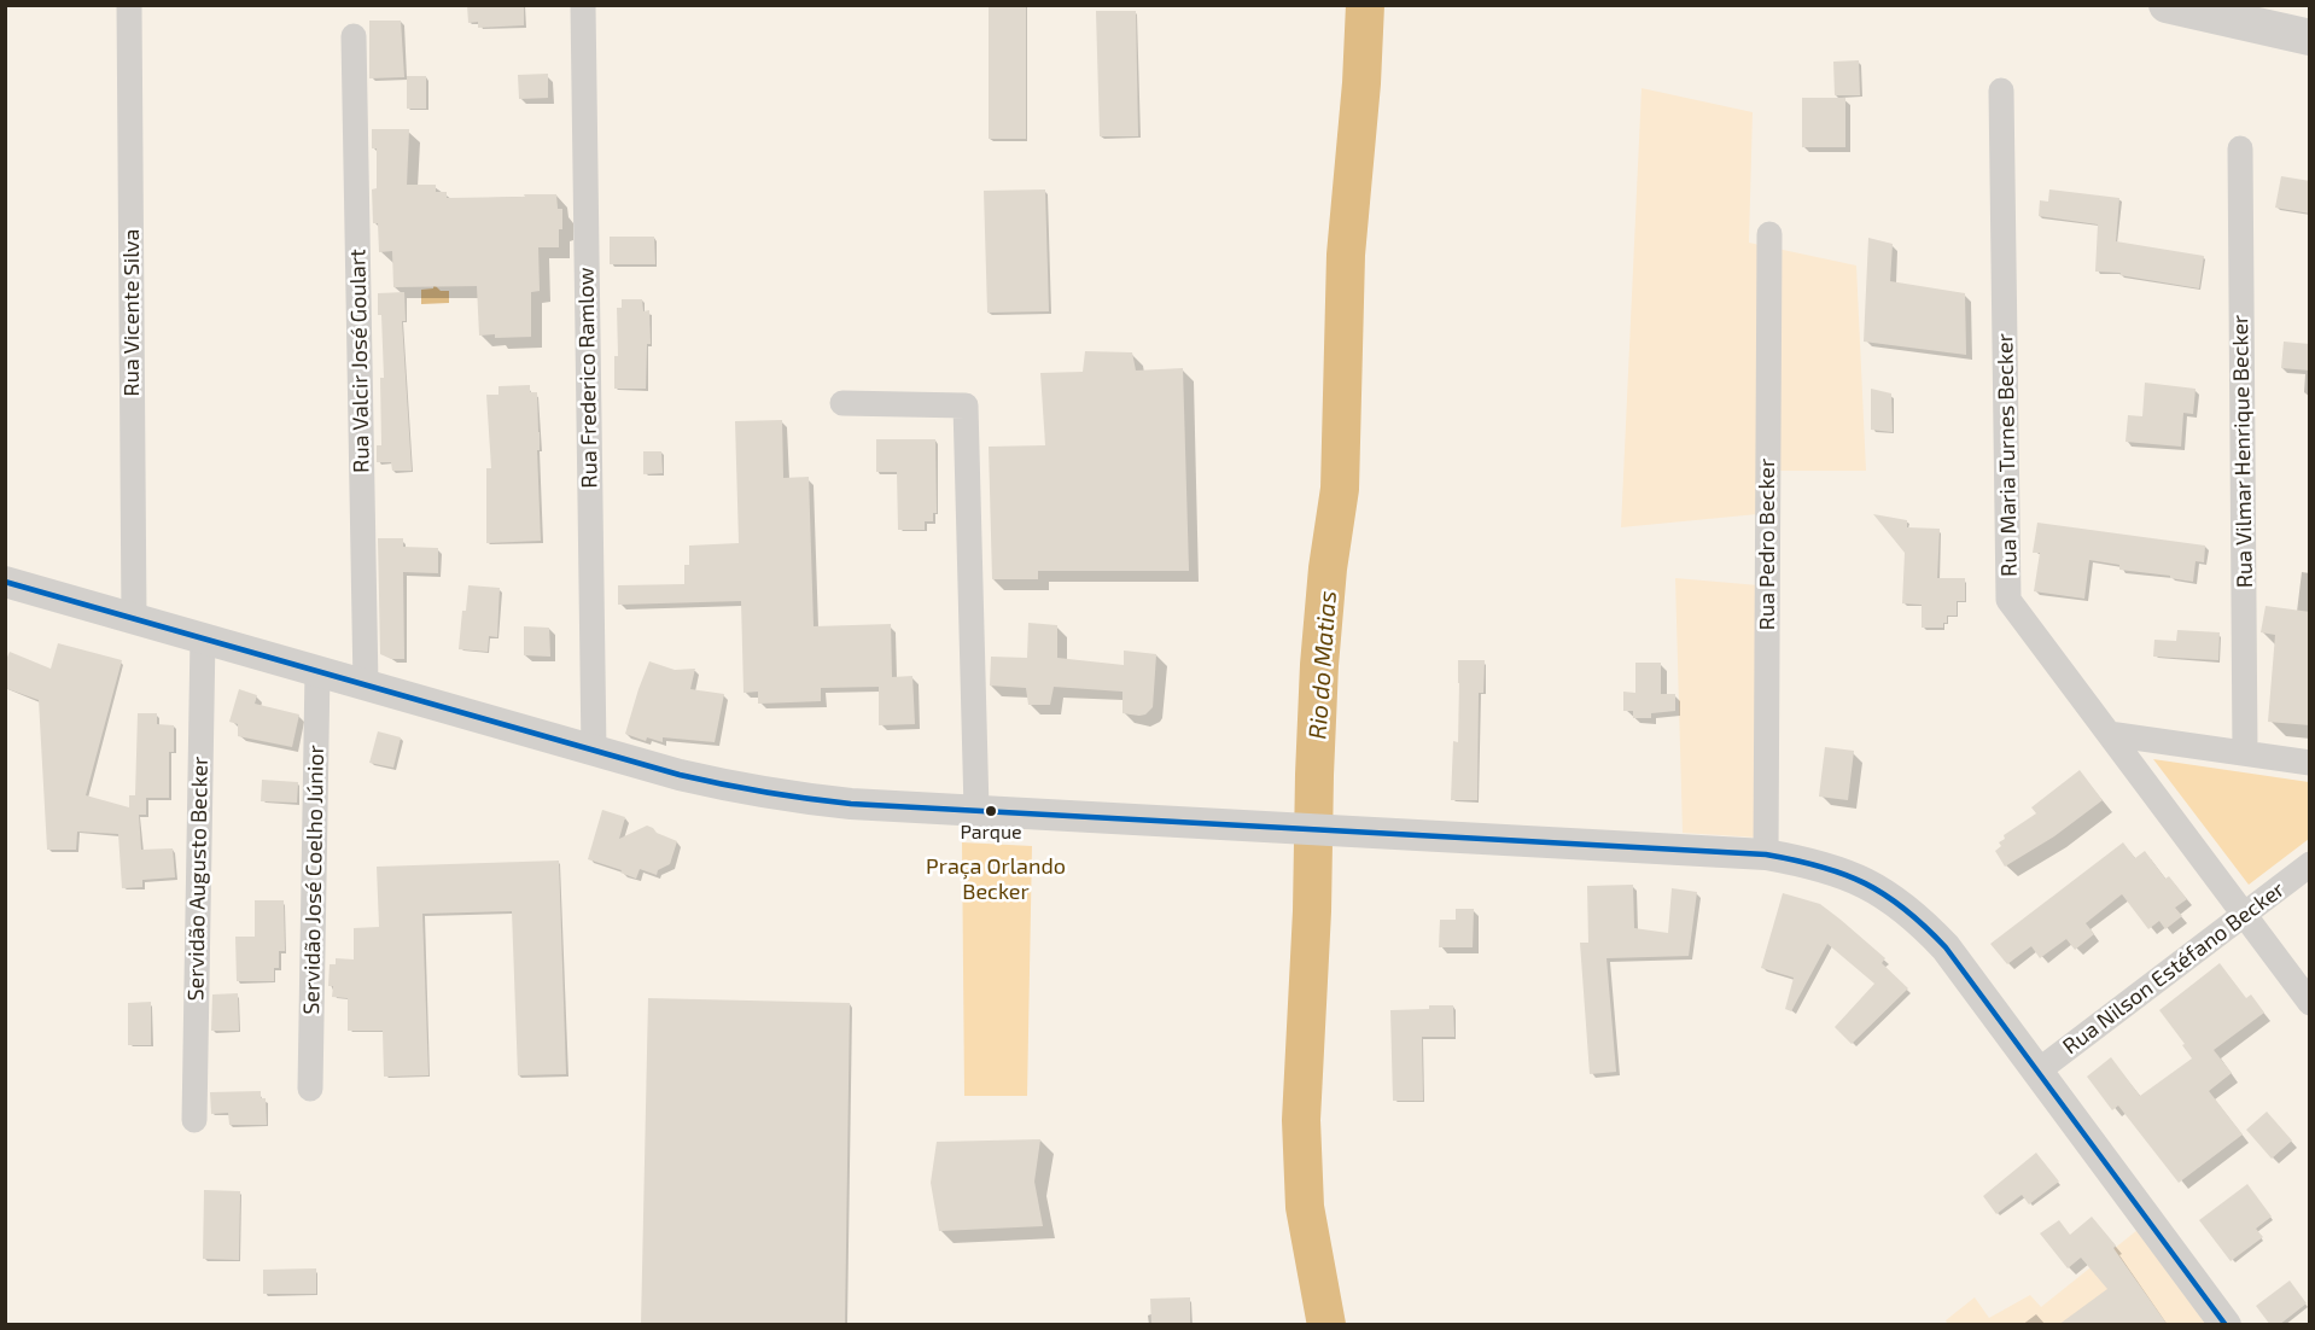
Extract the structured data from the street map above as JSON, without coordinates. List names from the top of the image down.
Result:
{
  "streets": {
    "street": [
      "Rua Vicente Silva",
      "Rua Valcir José Goulart",
      "Rua Frederico Ramlow",
      "Rua Vilmar Henrique Becker",
      "Rua Maria Turnes Becker",
      "Rua Pedro Becker",
      "Servidão Augusto Becker",
      "Servidão José Coelho Júnior",
      "Rua Nilson Estéfano Becker"
    ]
  },
  "crossings": [
    ["Rua Maria Turnes Becker", "Rua Nilson Estéfano Becker"]
  ],
  "water": ["Rio do Matias"],
  "parks": ["Praça Orlando Becker"],
  "places": ["Parque"]
}
